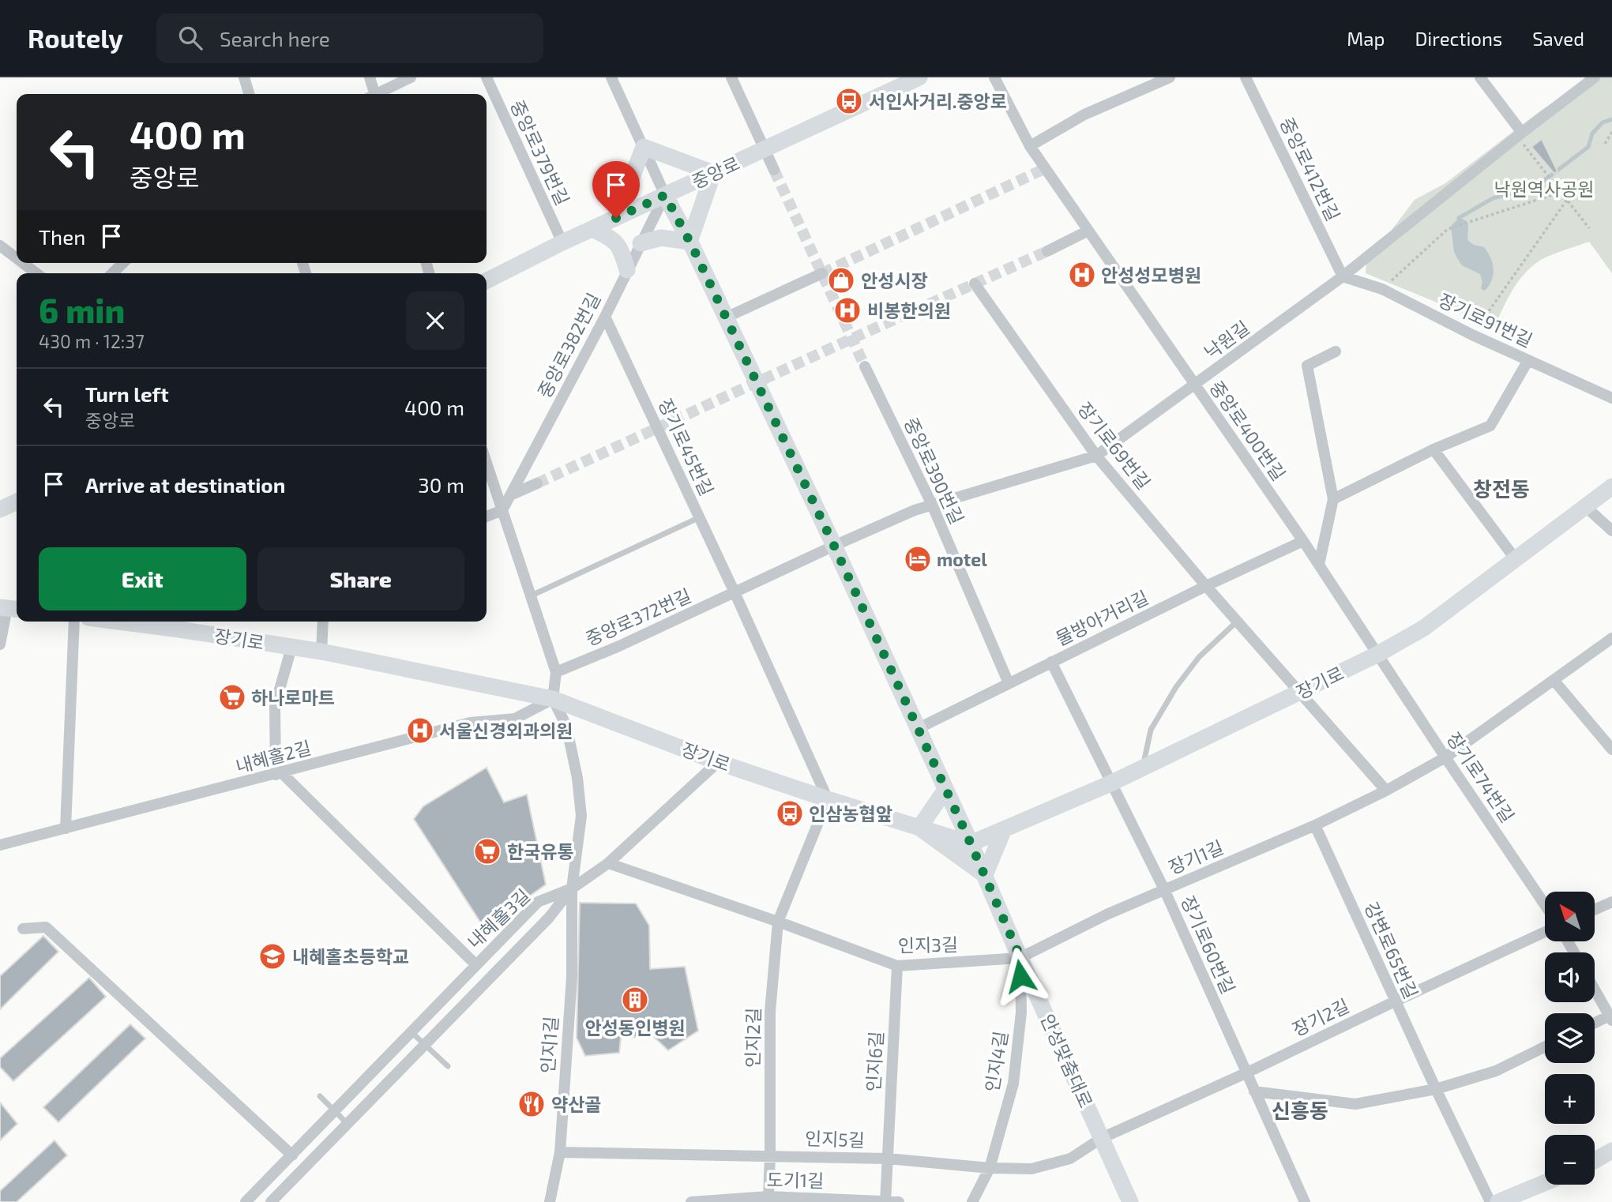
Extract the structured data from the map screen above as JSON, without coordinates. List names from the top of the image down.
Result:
{
  "streets": {
    "main road": ["중앙로", "장기로", "안성맞춤대로"],
    "street": [
      "중앙로379번길",
      "중앙로412번길",
      "장기로91번길",
      "낙원길",
      "중앙로382번길",
      "중앙로400번길",
      "장기로69번길",
      "장기로45번길",
      "중앙로390번길",
      "중앙로372번길",
      "물방아거리길",
      "내혜홀2길",
      "장기로74번길",
      "장기1길",
      "내혜홀3길",
      "인지3길",
      "장기로60번길",
      "강변로65번길",
      "장기2길",
      "인지2길",
      "인지1길",
      "인지6길",
      "인지4길",
      "인지5길",
      "도기1길"
    ]
  },
  "crossings": [
    ["중앙로379번길", "중앙로"],
    ["중앙로412번길", "장기로91번길"],
    ["중앙로412번길", "낙원길"],
    ["중앙로", "중앙로382번길"],
    ["중앙로", "안성맞춤대로"],
    ["장기로91번길", "낙원길"],
    ["낙원길", "중앙로400번길"],
    ["낙원길", "장기로69번길"],
    ["낙원길", "중앙로390번길"],
    ["낙원길", "안성맞춤대로"],
    ["중앙로382번길", "장기로45번길"],
    ["중앙로382번길", "안성맞춤대로"],
    ["중앙로400번길", "물방아거리길"],
    ["중앙로400번길", "장기로"],
    ["중앙로400번길", "장기로74번길"],
    ["장기로69번길", "물방아거리길"],
    ["장기로69번길", "장기로"],
    ["장기로45번길", "중앙로372번길"],
    ["장기로45번길", "장기로"],
    ["장기로45번길", "인지2길"],
    ["중앙로390번길", "물방아거리길"],
    ["물방아거리길", "안성맞춤대로"],
    ["장기로", "내혜홀2길"],
    ["장기로", "장기로74번길"],
    ["장기로", "장기로60번길"],
    ["장기로", "인지2길"],
    ["장기로", "인지1길"],
    ["장기로", "안성맞춤대로"],
    ["내혜홀2길", "인지1길"],
    ["장기로74번길", "장기1길"],
    ["장기1길", "인지3길"],
    ["장기1길", "장기로60번길"],
    ["장기1길", "강변로65번길"],
    ["장기1길", "안성맞춤대로"],
    ["장기1길", "인지4길"],
    ["내혜홀3길", "인지1길"],
    ["인지3길", "인지2길"],
    ["인지3길", "안성맞춤대로"],
    ["인지3길", "인지6길"],
    ["인지3길", "인지4길"],
    ["장기로60번길", "장기2길"],
    ["강변로65번길", "장기2길"],
    ["장기2길", "안성맞춤대로"],
    ["장기2길", "인지5길"],
    ["인지2길", "인지5길"],
    ["인지2길", "도기1길"],
    ["인지1길", "인지5길"],
    ["안성맞춤대로", "인지4길"],
    ["안성맞춤대로", "인지5길"],
    ["인지6길", "인지5길"],
    ["인지6길", "도기1길"],
    ["인지4길", "인지5길"]
  ],
  "districts": ["창전동", "신흥동"],
  "parks": ["낙원역사공원"],
  "places": {
    "bus stop": ["서인사거리.중앙로", "인삼농협앞"],
    "hospital": ["안성성모병원", "비봉한의원", "서울신경외과의원"],
    "shop": ["안성시장"],
    "hotel": ["motel"],
    "supermarket": ["하나로마트", "한국유통"],
    "school or university": ["내혜홀초등학교"],
    "building": ["안성동인병원"],
    "restaurant": ["약산골"]
  },
  "north": "top left",
  "page": {
    "header": "Routely",
    "search": "Search here",
    "nav": ["Map", "Directions", "Saved"],
    "turn": ["400 m", "중앙로"],
    "then": "Then",
    "heading": ["6 min", "430 m · 12:37"],
    "list": [
      {
        "name": "Turn left",
        "note": "중앙로",
        "value": "400 m"
      },
      {
        "name": "Arrive at destination",
        "value": "30 m"
      }
    ],
    "buttons": ["Exit", "Share"],
    "map_buttons": ["+", "−"]
  }
}
